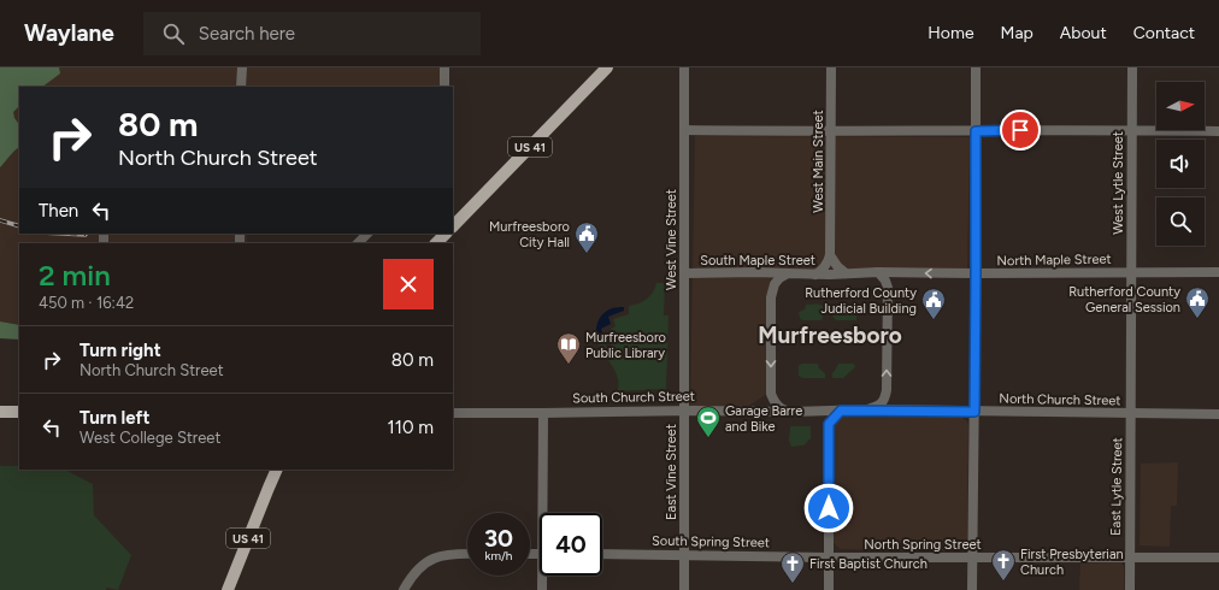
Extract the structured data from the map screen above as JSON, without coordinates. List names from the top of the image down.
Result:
{
  "streets": {
    "main road": ["US 41"],
    "street": [
      "West Main Street",
      "West Lytle Street",
      "West Vine Street",
      "South Maple Street",
      "North Maple Street",
      "South Church Street",
      "North Church Street",
      "East Vine Street",
      "East Lytle Street",
      "South Spring Street",
      "North Spring Street"
    ]
  },
  "crossings": [
    ["West Lytle Street", "North Maple Street"],
    ["West Lytle Street", "North Church Street"],
    ["West Lytle Street", "East Lytle Street"],
    ["West Vine Street", "South Maple Street"],
    ["West Vine Street", "South Church Street"],
    ["West Vine Street", "East Vine Street"],
    ["South Maple Street", "North Maple Street"],
    ["South Maple Street", "South Church Street"],
    ["South Maple Street", "North Church Street"],
    ["North Maple Street", "South Church Street"],
    ["North Maple Street", "North Church Street"],
    ["South Church Street", "North Church Street"],
    ["South Church Street", "East Vine Street"],
    ["North Church Street", "East Lytle Street"],
    ["East Vine Street", "South Spring Street"],
    ["East Lytle Street", "North Spring Street"],
    ["South Spring Street", "North Spring Street"]
  ],
  "districts": ["Murfreesboro"],
  "places": {
    "public building": ["Murfreesboro City Hall", "Rutherford County General Session", "Rutherford County Judicial Building"],
    "library": ["Murfreesboro Public Library"],
    "sports": ["Garage Barre and Bike"],
    "church": ["First Presbyterian Church", "First Baptist Church"]
  },
  "north": "right",
  "page": {
    "header": "Waylane",
    "search": "Search here",
    "nav": [
      "Home",
      "Map",
      "About",
      "Contact"
    ],
    "turn": ["80 m", "North Church Street"],
    "then": "Then",
    "heading": ["2 min", "450 m · 16:42"],
    "list": [
      {
        "name": "Turn right",
        "note": "North Church Street",
        "value": "80 m"
      },
      {
        "name": "Turn left",
        "note": "West College Street",
        "value": "110 m"
      }
    ],
    "speed": "30 km/h",
    "limit": "40"
  }
}
